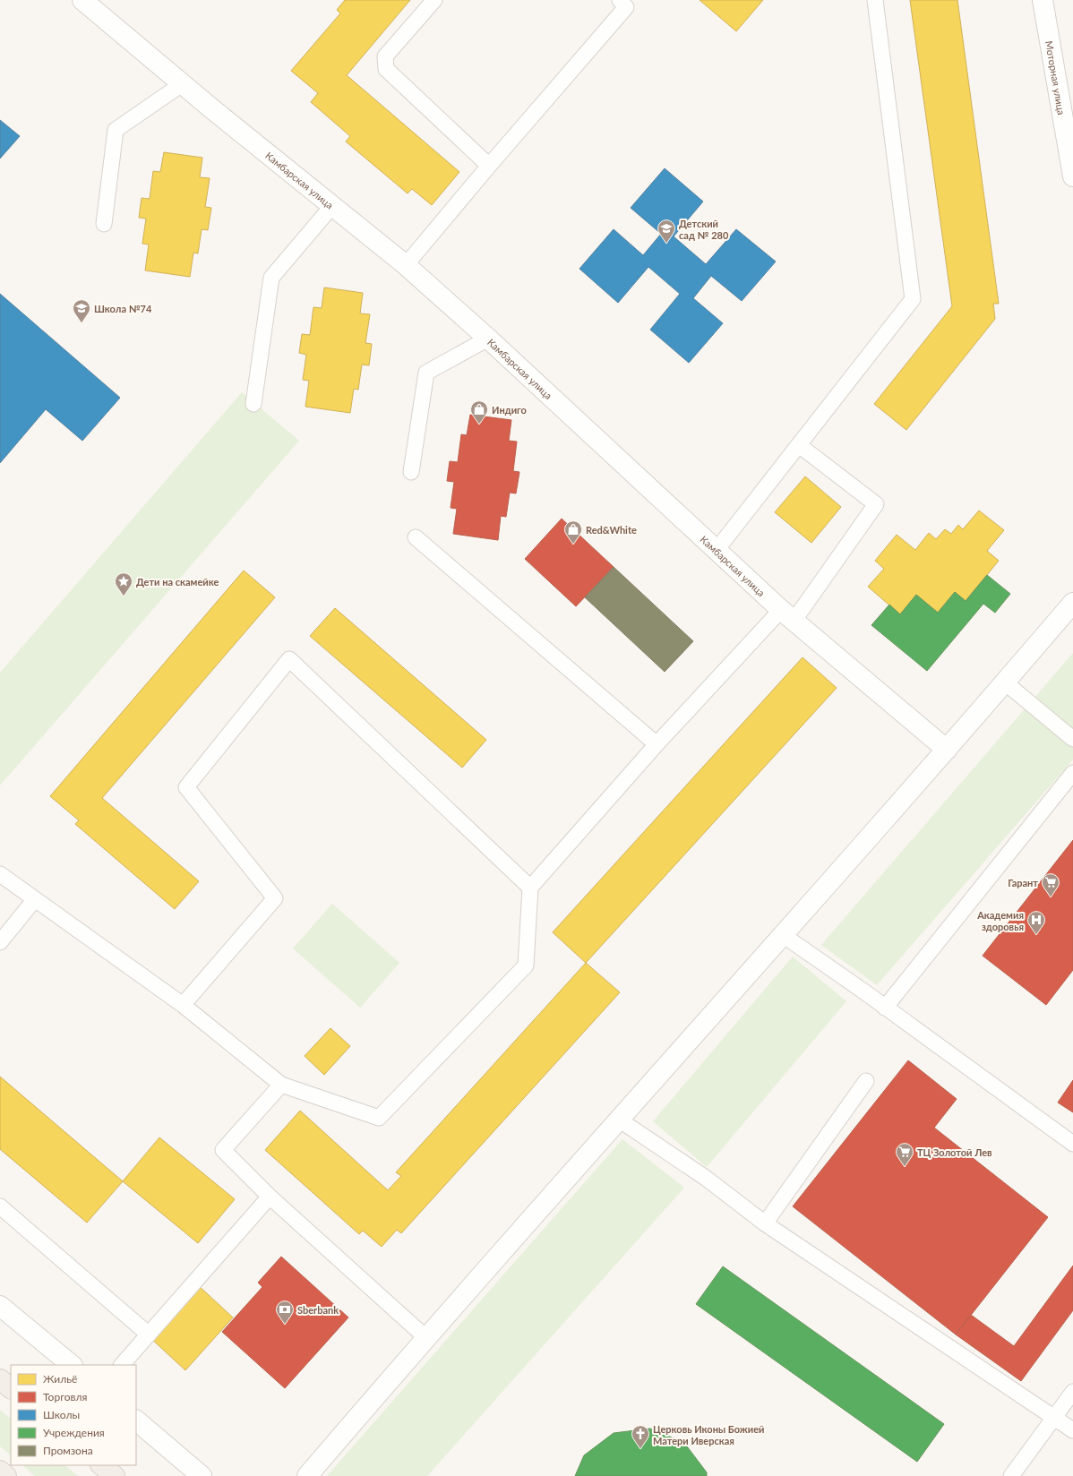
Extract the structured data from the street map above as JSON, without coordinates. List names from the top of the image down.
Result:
{
  "streets": {
    "street": ["Моторная улица", "Камбарская улица"]
  },
  "places": {
    "school or university": ["Детский сад № 280", "Школа №74"],
    "shop": ["Индиго", "Red&White"],
    "place": ["Дети на скамейке"],
    "supermarket": ["Гарант", "ТЦ Золотой Лев"],
    "hospital": ["Академия здоровья"],
    "bank": ["Sberbank"],
    "church": ["Церковь Иконы Божией Матери Иверская"]
  },
  "legend": [
    "Жильё",
    "Торговля",
    "Школы",
    "Учреждения",
    "Промзона"
  ]
}
